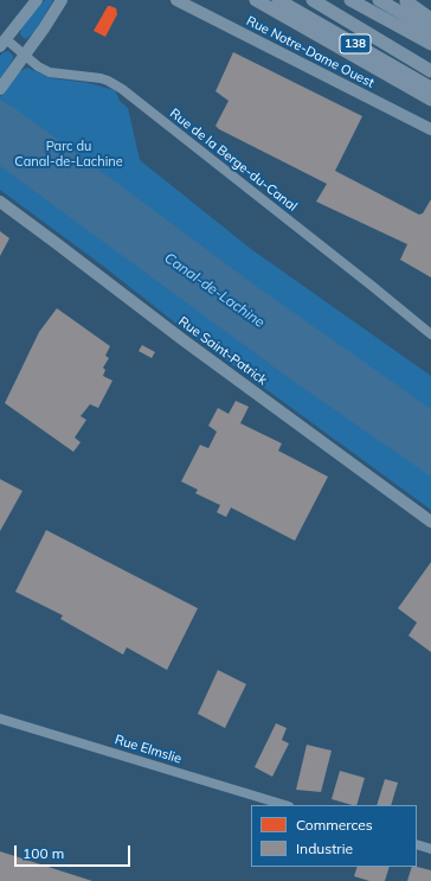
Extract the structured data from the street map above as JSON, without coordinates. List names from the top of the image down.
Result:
{
  "streets": {
    "highway": ["138"],
    "main road": ["Rue Notre-Dame Ouest", "Rue Saint-Patrick"],
    "street": ["Rue de la Berge-du-Canal", "Rue Elmslie"]
  },
  "water": ["Canal-de-Lachine"],
  "parks": ["Parc du Canal-de-Lachine"],
  "legend": ["Commerces", "Industrie"],
  "scale_bar": "100 m"
}
